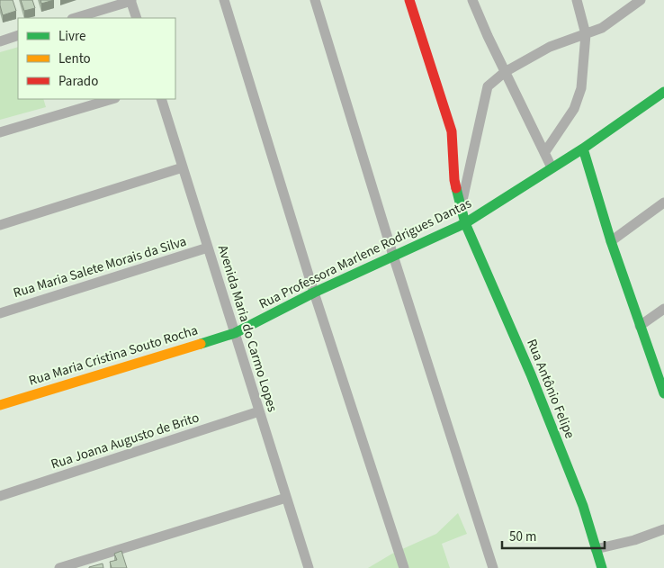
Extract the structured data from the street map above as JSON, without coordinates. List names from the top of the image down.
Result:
{
  "streets": {
    "street": [
      "Rua Professora Marlene Rodrigues Dantas",
      "Rua Maria Salete Morais da Silva",
      "Avenida Maria do Carmo Lopes",
      "Rua Maria Cristina Souto Rocha",
      "Rua Antônio Felipe",
      "Rua Joana Augusto de Brito"
    ]
  },
  "crossings": [
    ["Rua Professora Marlene Rodrigues Dantas", "Avenida Maria do Carmo Lopes"],
    ["Rua Professora Marlene Rodrigues Dantas", "Rua Maria Cristina Souto Rocha"],
    ["Rua Professora Marlene Rodrigues Dantas", "Rua Antônio Felipe"],
    ["Rua Maria Salete Morais da Silva", "Avenida Maria do Carmo Lopes"],
    ["Avenida Maria do Carmo Lopes", "Rua Maria Cristina Souto Rocha"],
    ["Avenida Maria do Carmo Lopes", "Rua Joana Augusto de Brito"]
  ],
  "legend": ["Livre", "Lento", "Parado"],
  "scale_bar": "50 m"
}
